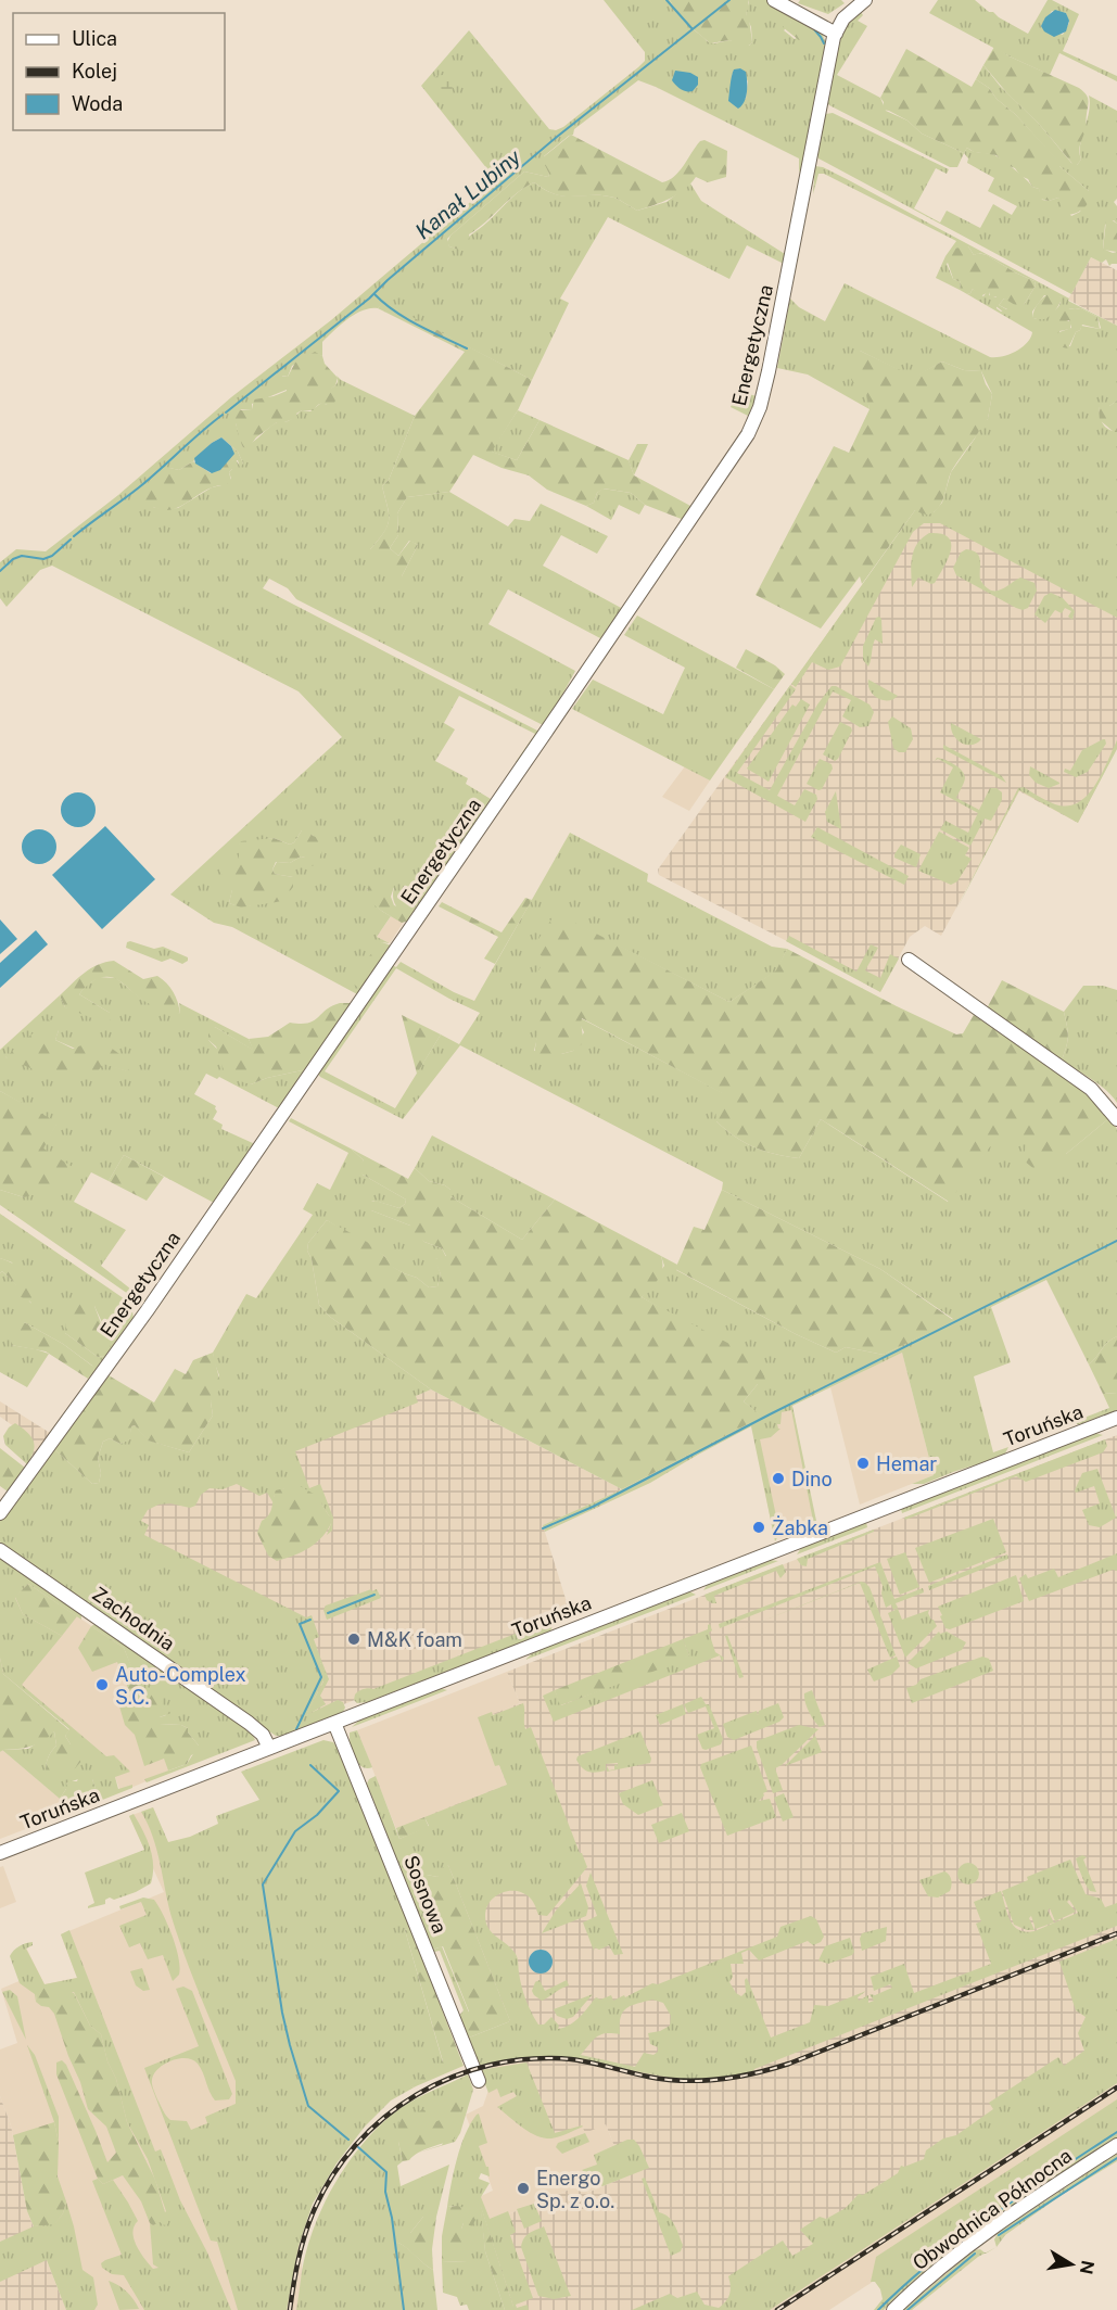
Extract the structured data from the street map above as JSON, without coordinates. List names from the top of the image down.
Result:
{
  "streets": {
    "street": [
      "Energetyczna",
      "Toruńska",
      "Zachodnia",
      "Sosnowa",
      "Obwodnica Północna"
    ]
  },
  "crossings": [
    ["Toruńska", "Zachodnia"],
    ["Toruńska", "Sosnowa"]
  ],
  "water": ["Kanał Lubiny"],
  "places": [
    "Hemar",
    "Dino",
    "Żabka",
    "M&K foam",
    "Auto-Complex S.C.",
    "Energo Sp. z o.o."
  ],
  "legend": ["Ulica", "Kolej", "Woda"],
  "north": "right"
}
